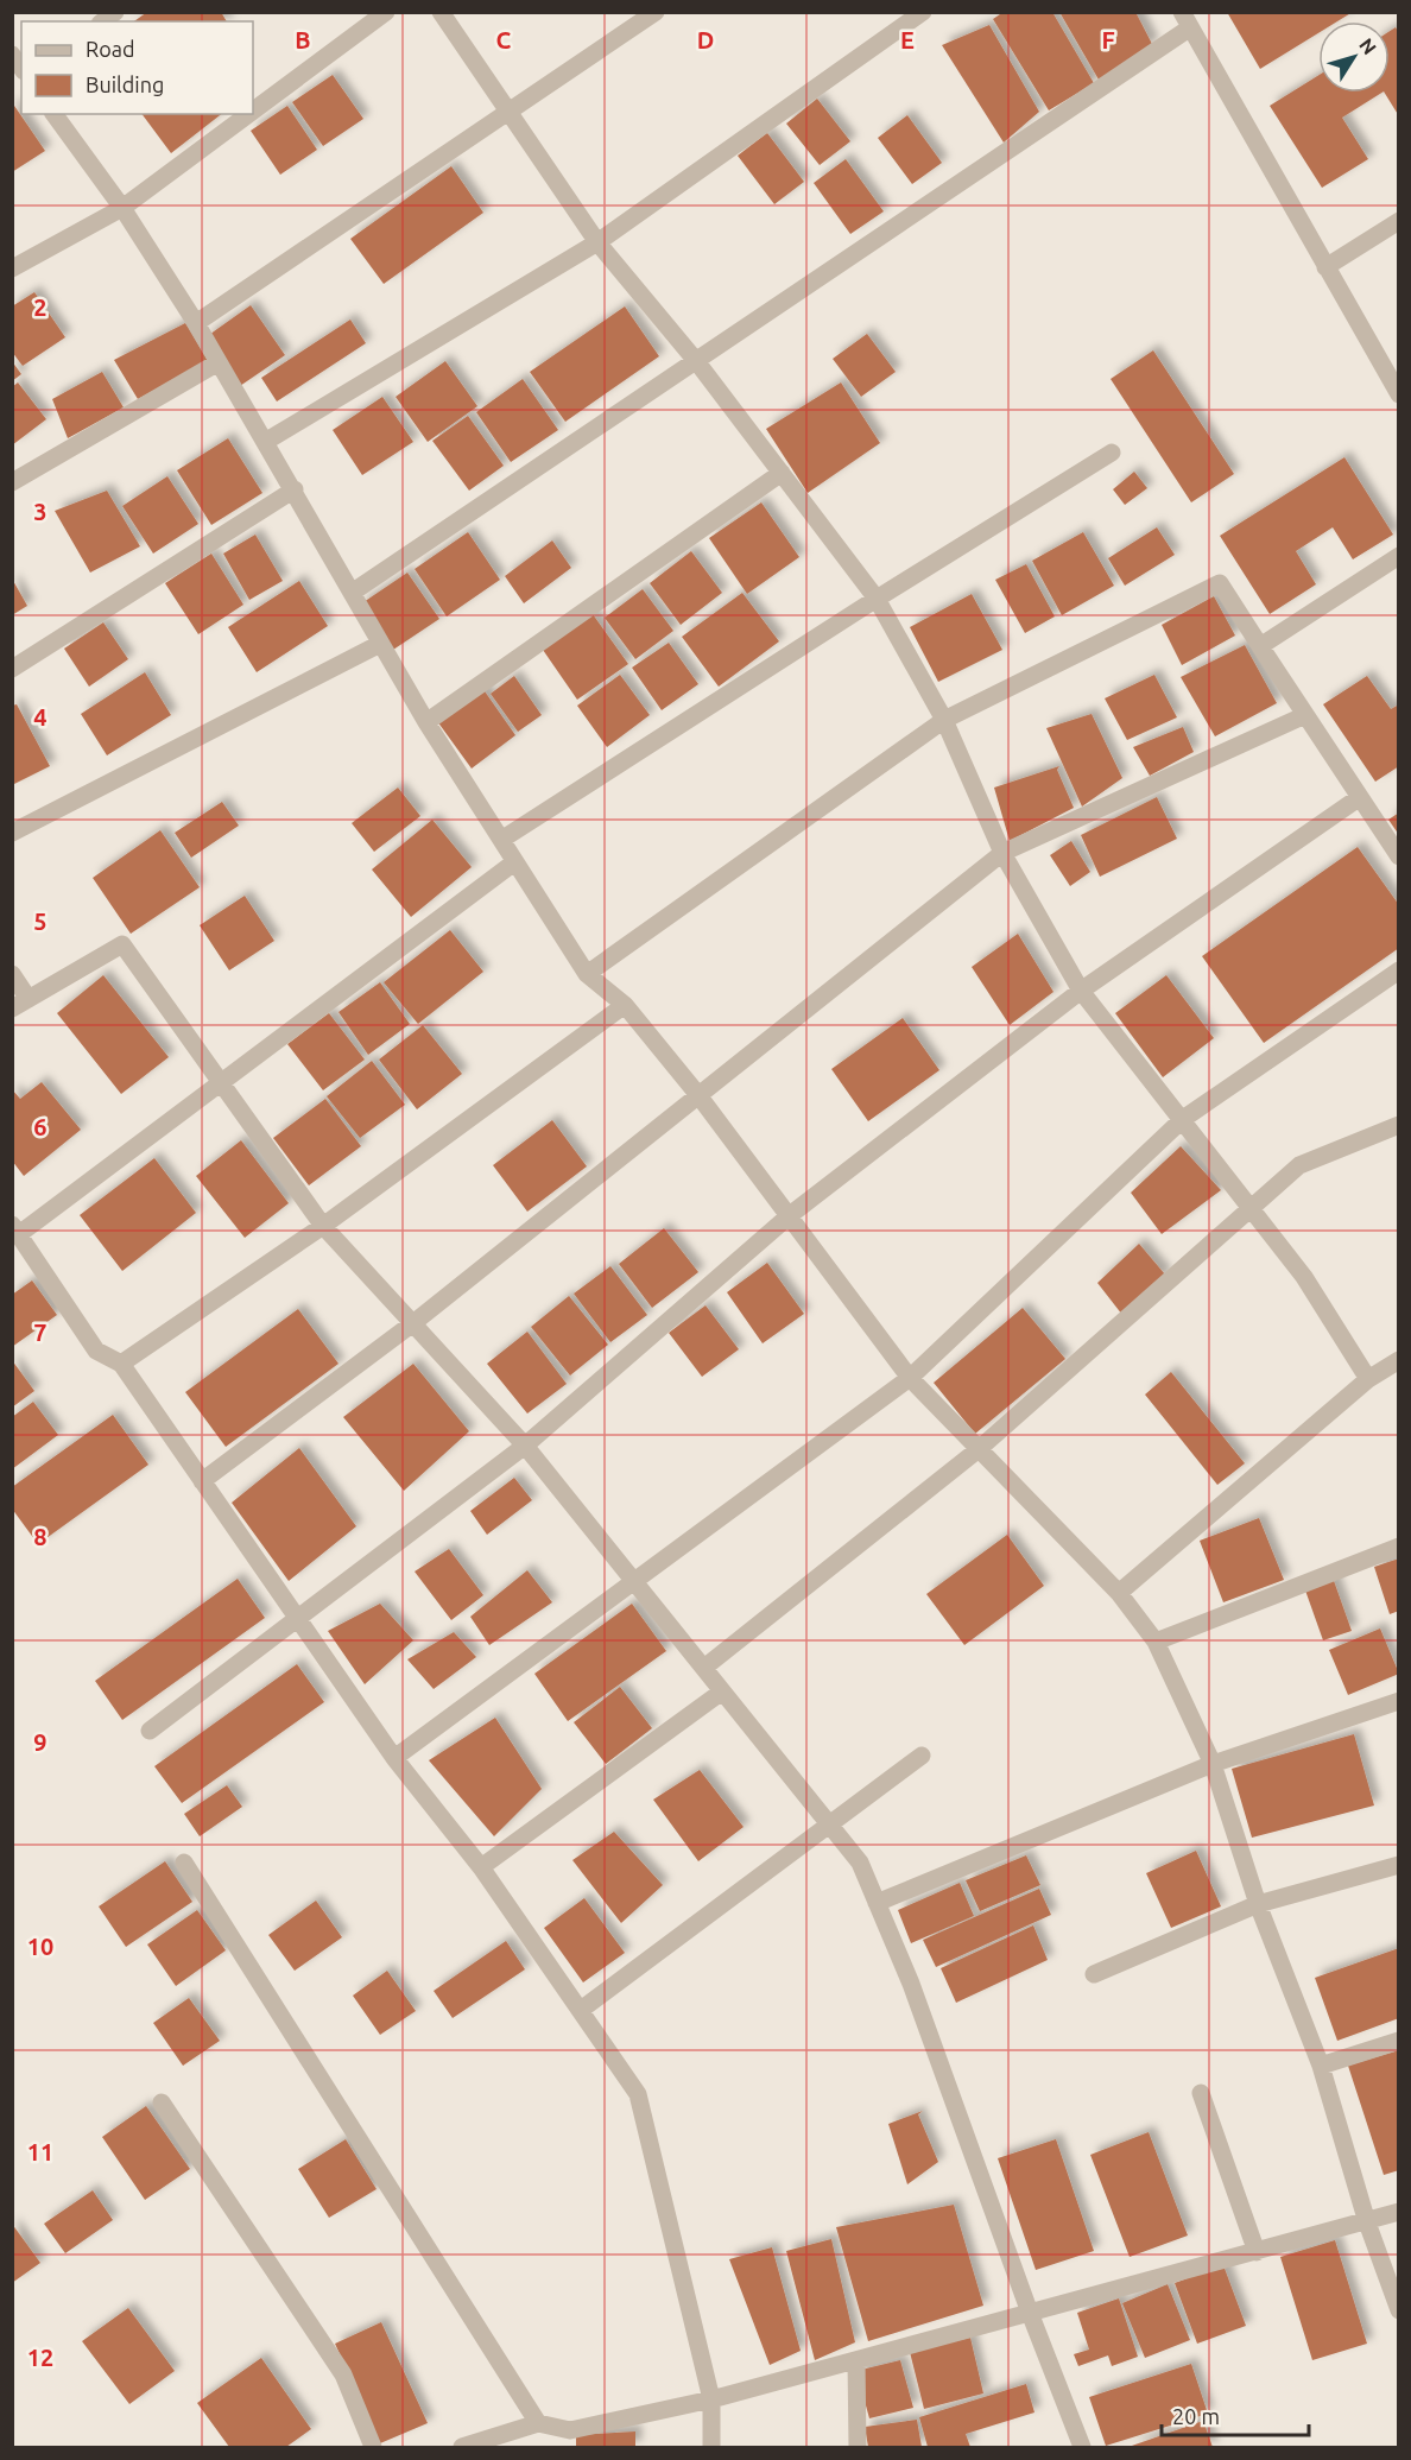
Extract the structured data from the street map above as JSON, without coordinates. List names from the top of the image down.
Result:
{
  "legend": ["Road", "Building"],
  "scale_bar": "20 m",
  "north": "top right",
  "grid": {
    "columns": [
      "B",
      "C",
      "D",
      "E",
      "F"
    ],
    "rows": [
      "2",
      "3",
      "4",
      "5",
      "6",
      "7",
      "8",
      "9",
      "10",
      "11",
      "12"
    ]
  }
}
